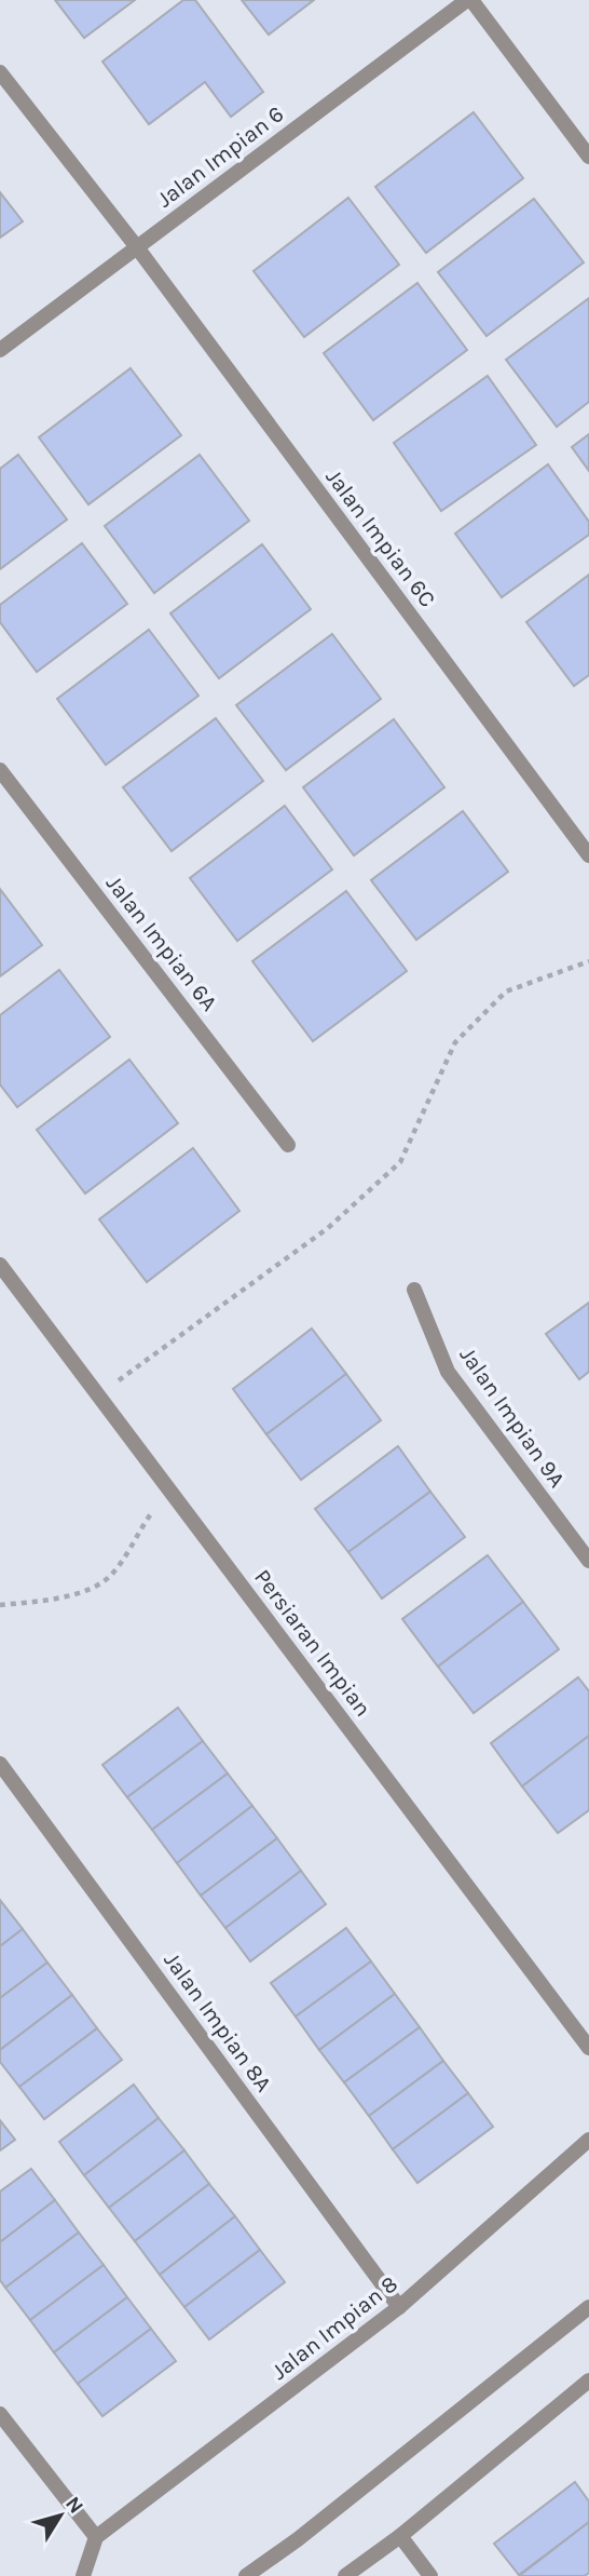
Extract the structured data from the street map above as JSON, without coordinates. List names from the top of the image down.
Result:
{
  "streets": {
    "street": [
      "Jalan Impian 6",
      "Jalan Impian 6C",
      "Jalan Impian 6A",
      "Jalan Impian 9A",
      "Persiaran Impian",
      "Jalan Impian 8A",
      "Jalan Impian 8"
    ]
  },
  "crossings": [
    ["Jalan Impian 6", "Jalan Impian 6C"],
    ["Jalan Impian 8A", "Jalan Impian 8"]
  ],
  "north": "top right"
}
